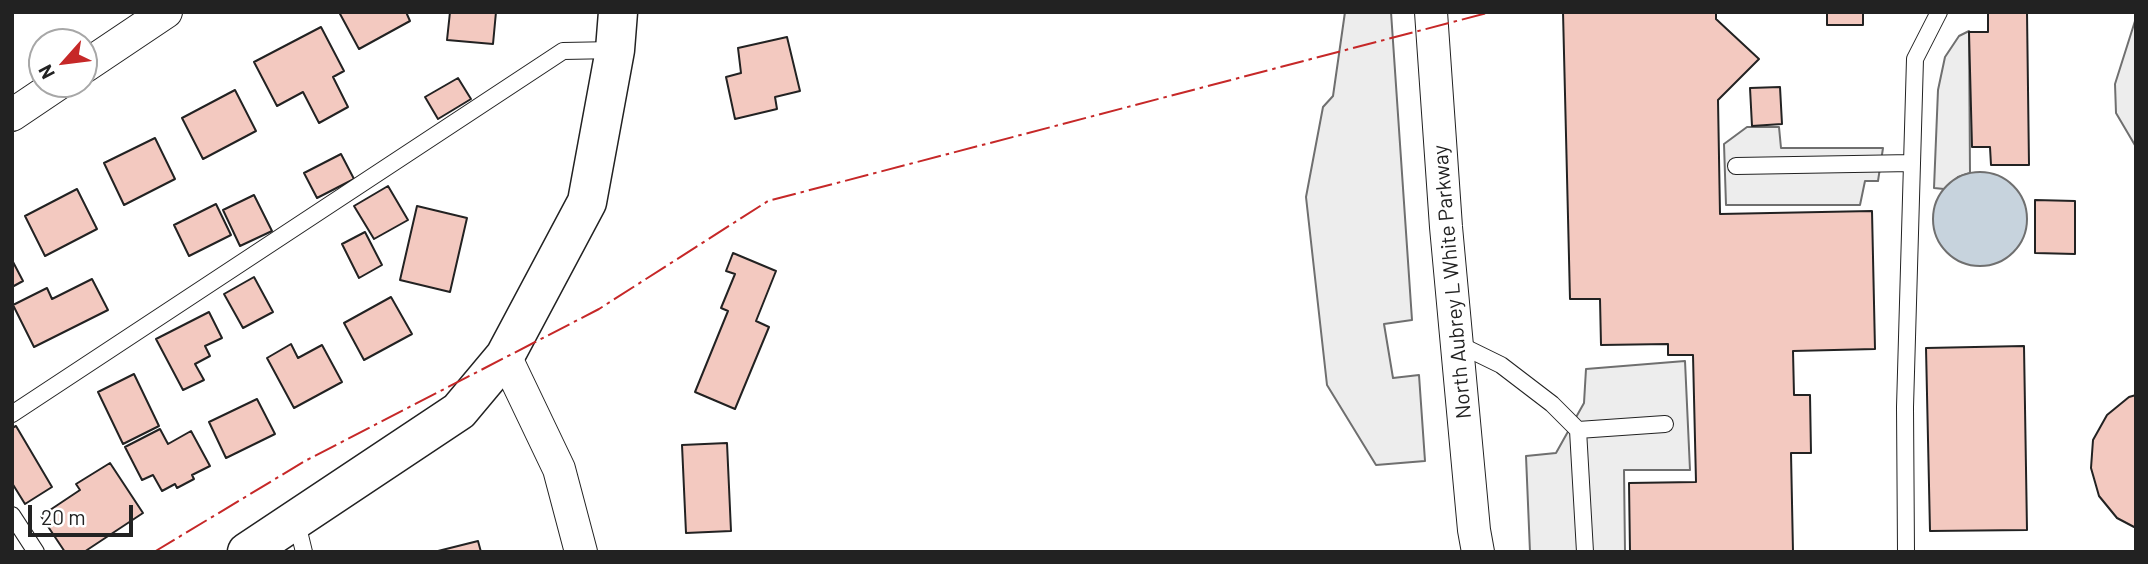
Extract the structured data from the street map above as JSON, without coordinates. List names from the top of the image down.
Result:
{
  "streets": {
    "street": ["North Aubrey L White Parkway"]
  },
  "scale_bar": "20 m",
  "north": "bottom left"
}
